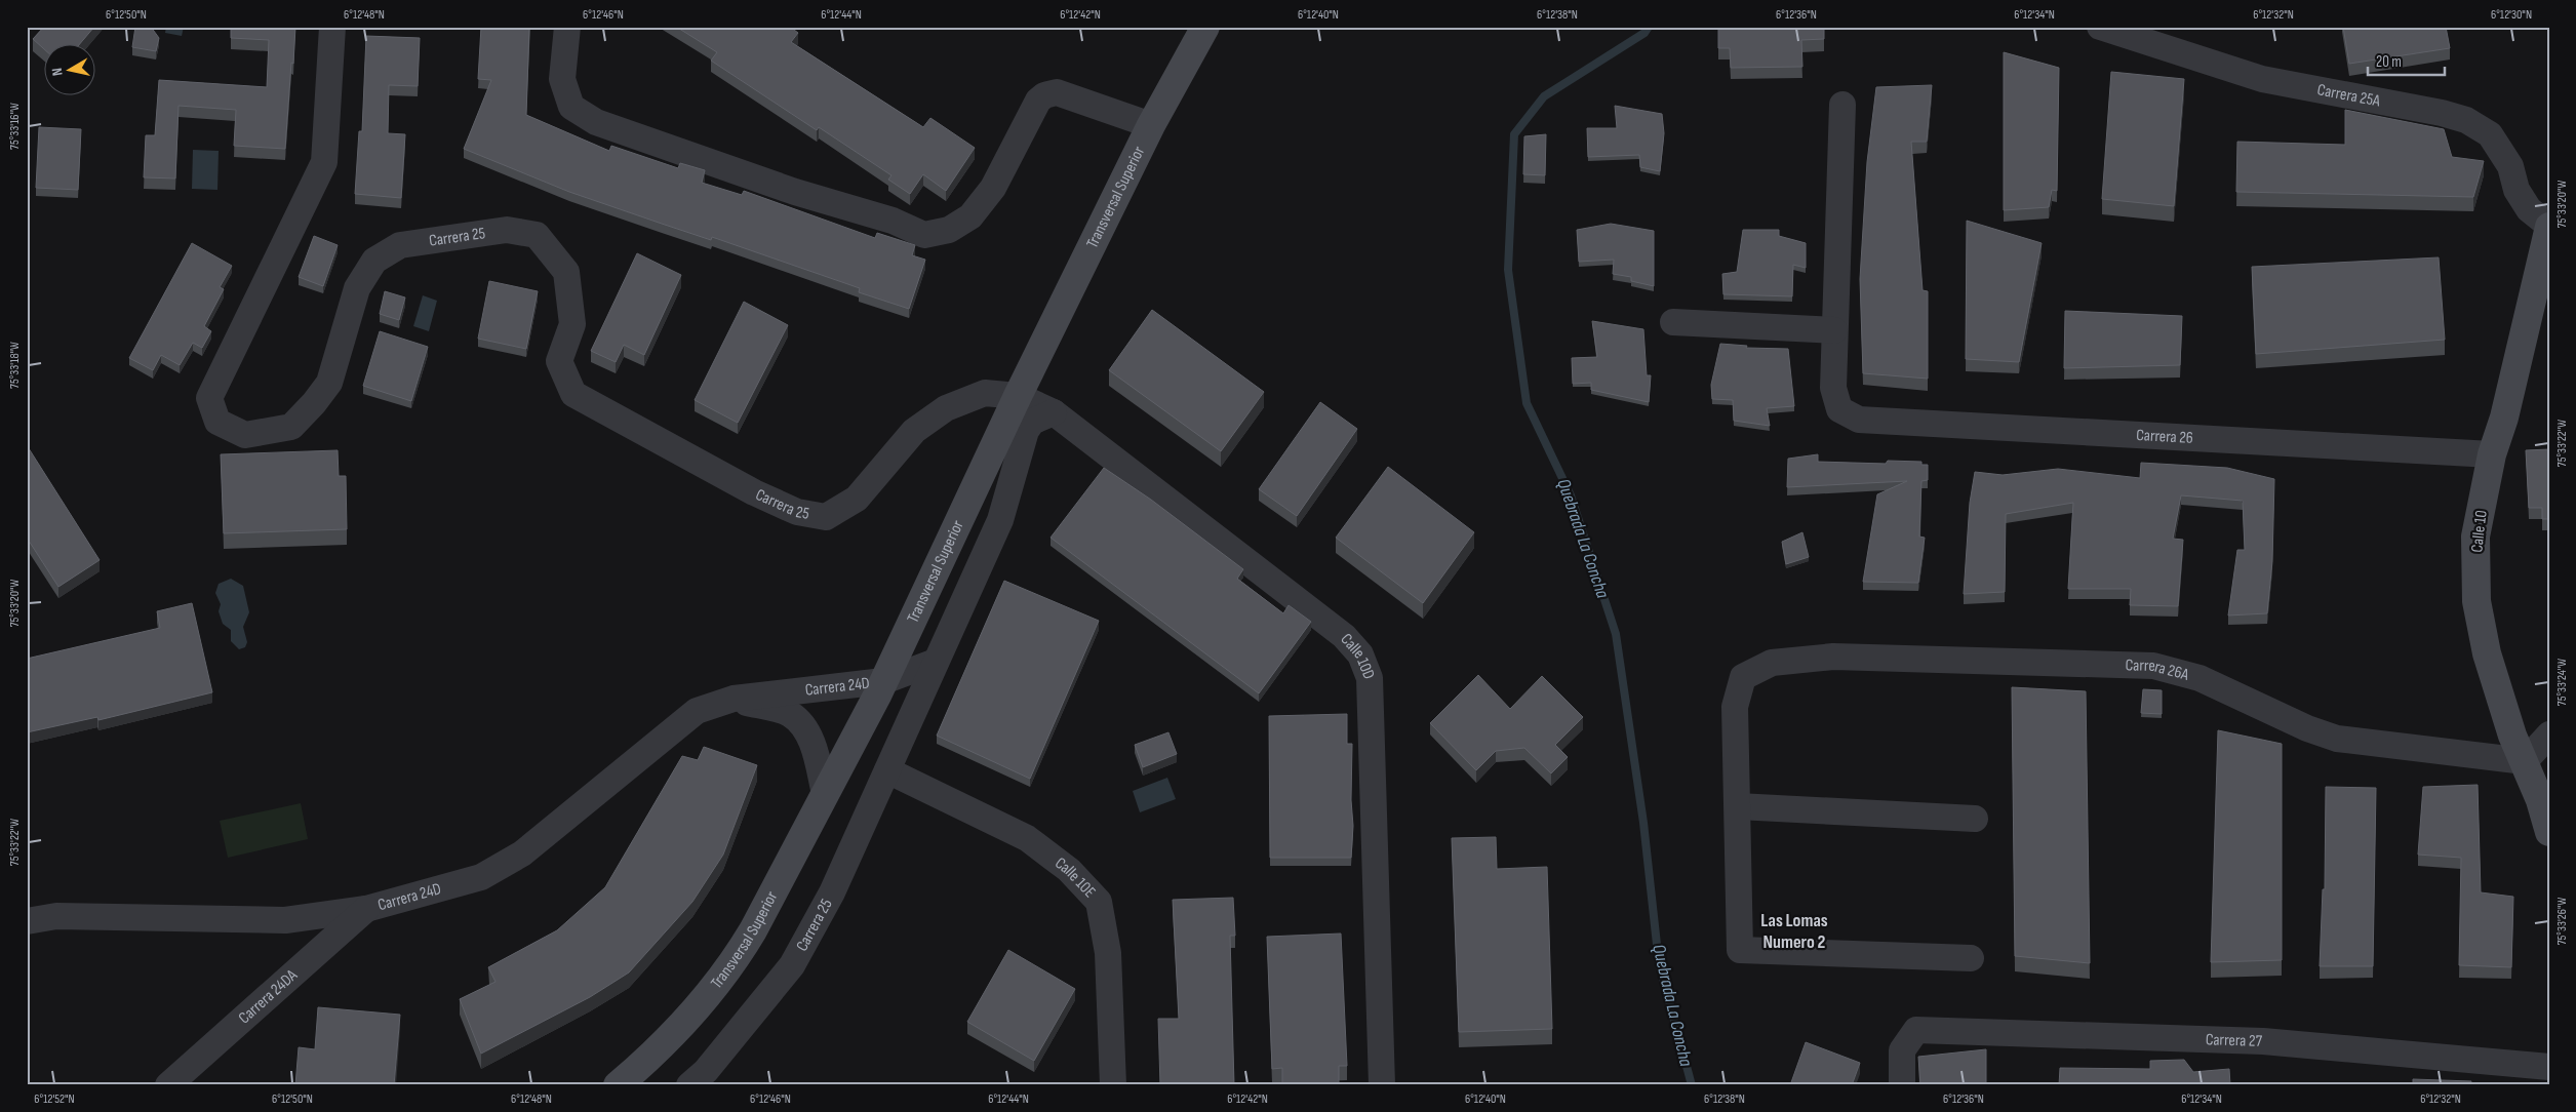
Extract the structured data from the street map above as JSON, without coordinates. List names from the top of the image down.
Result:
{
  "streets": {
    "main road": ["Transversal Superior", "Calle 10"],
    "street": [
      "Carrera 25A",
      "Carrera 25",
      "Carrera 26",
      "Calle 10D",
      "Carrera 26A",
      "Carrera 24D",
      "Calle 10E",
      "Carrera 24DA",
      "Carrera 27"
    ]
  },
  "crossings": [
    ["Carrera 25A", "Calle 10"],
    ["Transversal Superior", "Carrera 25"],
    ["Transversal Superior", "Calle 10D"],
    ["Transversal Superior", "Carrera 24D"],
    ["Carrera 25", "Calle 10D"],
    ["Carrera 25", "Carrera 24D"],
    ["Carrera 25", "Calle 10E"],
    ["Carrera 26", "Calle 10"],
    ["Calle 10", "Carrera 26A"],
    ["Carrera 24D", "Carrera 24DA"]
  ],
  "districts": ["Las Lomas Numero 2"],
  "water": ["Quebrada La Concha"],
  "scale_bar": "20 m",
  "north": "left",
  "coordinates": [
    "6°12'50\"N",
    "6°12'48\"N",
    "6°12'46\"N",
    "6°12'44\"N",
    "6°12'42\"N",
    "6°12'40\"N",
    "6°12'38\"N",
    "6°12'36\"N",
    "6°12'34\"N",
    "6°12'32\"N",
    "6°12'30\"N",
    "75°33'16\"W",
    "75°33'20\"W",
    "75°33'18\"W",
    "75°33'22\"W",
    "75°33'24\"W",
    "75°33'26\"W",
    "6°12'52\"N"
  ]
}
